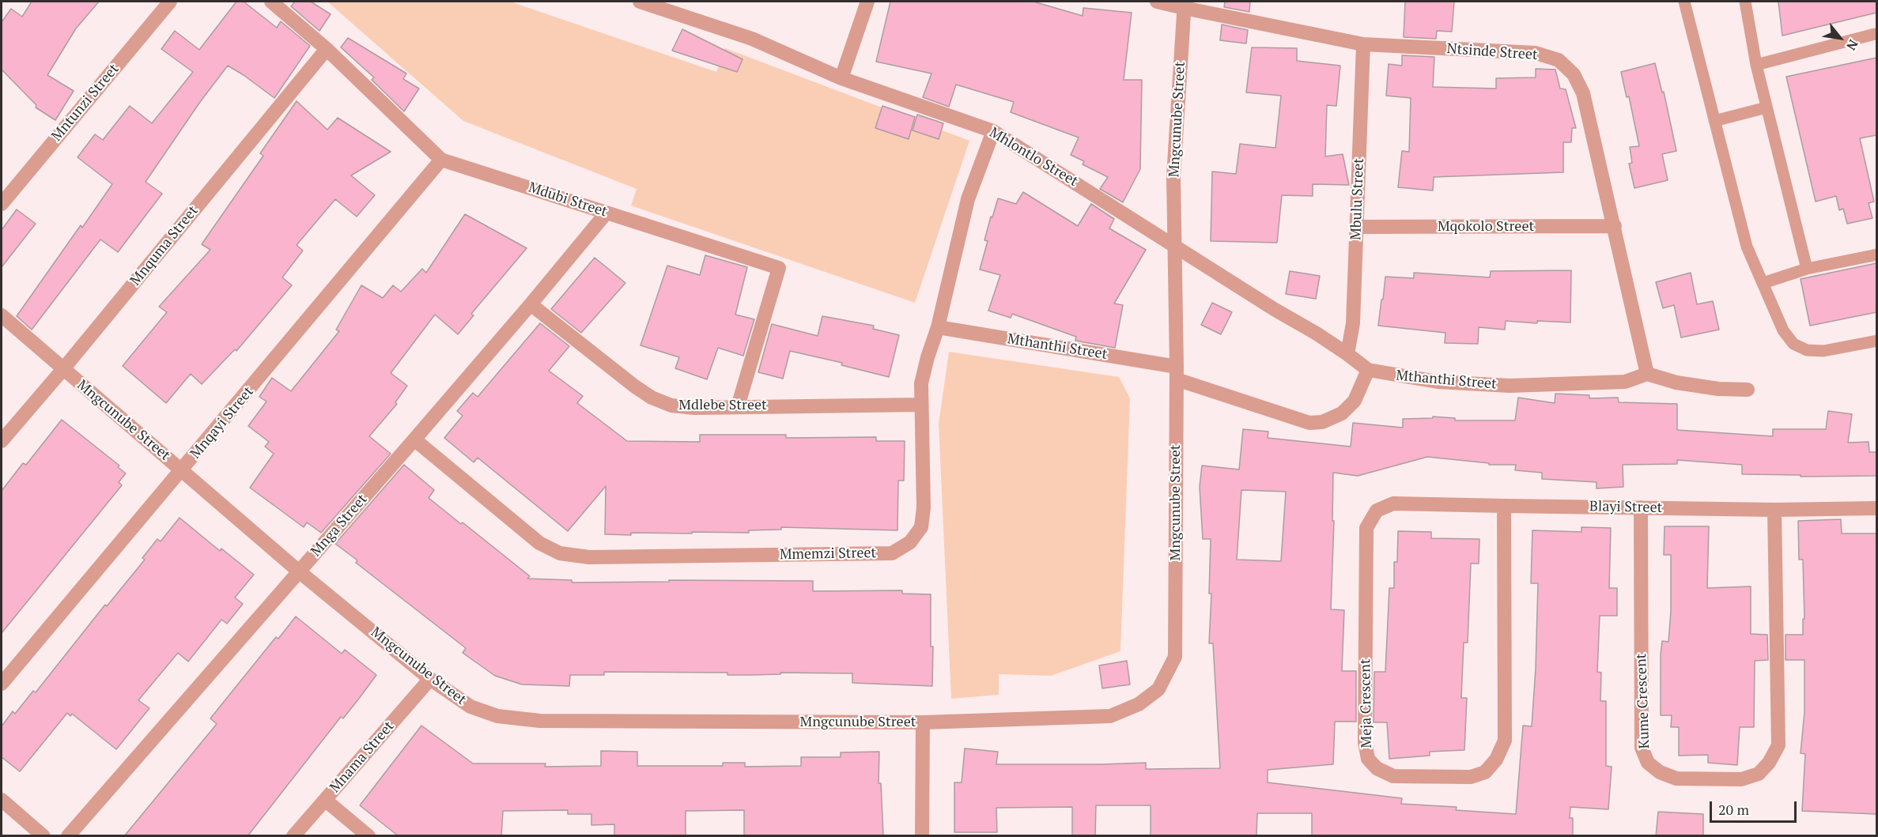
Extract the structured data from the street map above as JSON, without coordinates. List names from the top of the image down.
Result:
{
  "streets": {
    "street": [
      "Ntsinde Street",
      "Mntunzi Street",
      "Mngcunube Street",
      "Mhlontlo Street",
      "Mbulu Street",
      "Mdubi Street",
      "Mqokolo Street",
      "Mnquma Street",
      "Mthanthi Street",
      "Mdlebe Street",
      "Mnqayi Street",
      "Blayi Street",
      "Mnga Street",
      "Mmemzi Street",
      "Kume Crescent",
      "Meja Crescent",
      "Mnama Street"
    ]
  },
  "crossings": [
    ["Ntsinde Street", "Mngcunube Street"],
    ["Ntsinde Street", "Mbulu Street"],
    ["Ntsinde Street", "Mqokolo Street"],
    ["Ntsinde Street", "Mthanthi Street"],
    ["Mngcunube Street", "Mhlontlo Street"],
    ["Mngcunube Street", "Mnquma Street"],
    ["Mngcunube Street", "Mthanthi Street"],
    ["Mngcunube Street", "Mnqayi Street"],
    ["Mngcunube Street", "Mnga Street"],
    ["Mngcunube Street", "Mnama Street"],
    ["Mhlontlo Street", "Mbulu Street"],
    ["Mhlontlo Street", "Mthanthi Street"],
    ["Mhlontlo Street", "Mmemzi Street"],
    ["Mbulu Street", "Mqokolo Street"],
    ["Mdubi Street", "Mnquma Street"],
    ["Mdubi Street", "Mdlebe Street"],
    ["Mdubi Street", "Mnqayi Street"],
    ["Mdubi Street", "Mnga Street"],
    ["Mthanthi Street", "Mmemzi Street"],
    ["Mdlebe Street", "Mnga Street"],
    ["Mdlebe Street", "Mmemzi Street"],
    ["Blayi Street", "Kume Crescent"],
    ["Blayi Street", "Meja Crescent"],
    ["Mnga Street", "Mmemzi Street"]
  ],
  "scale_bar": "20 m",
  "north": "bottom right"
}
